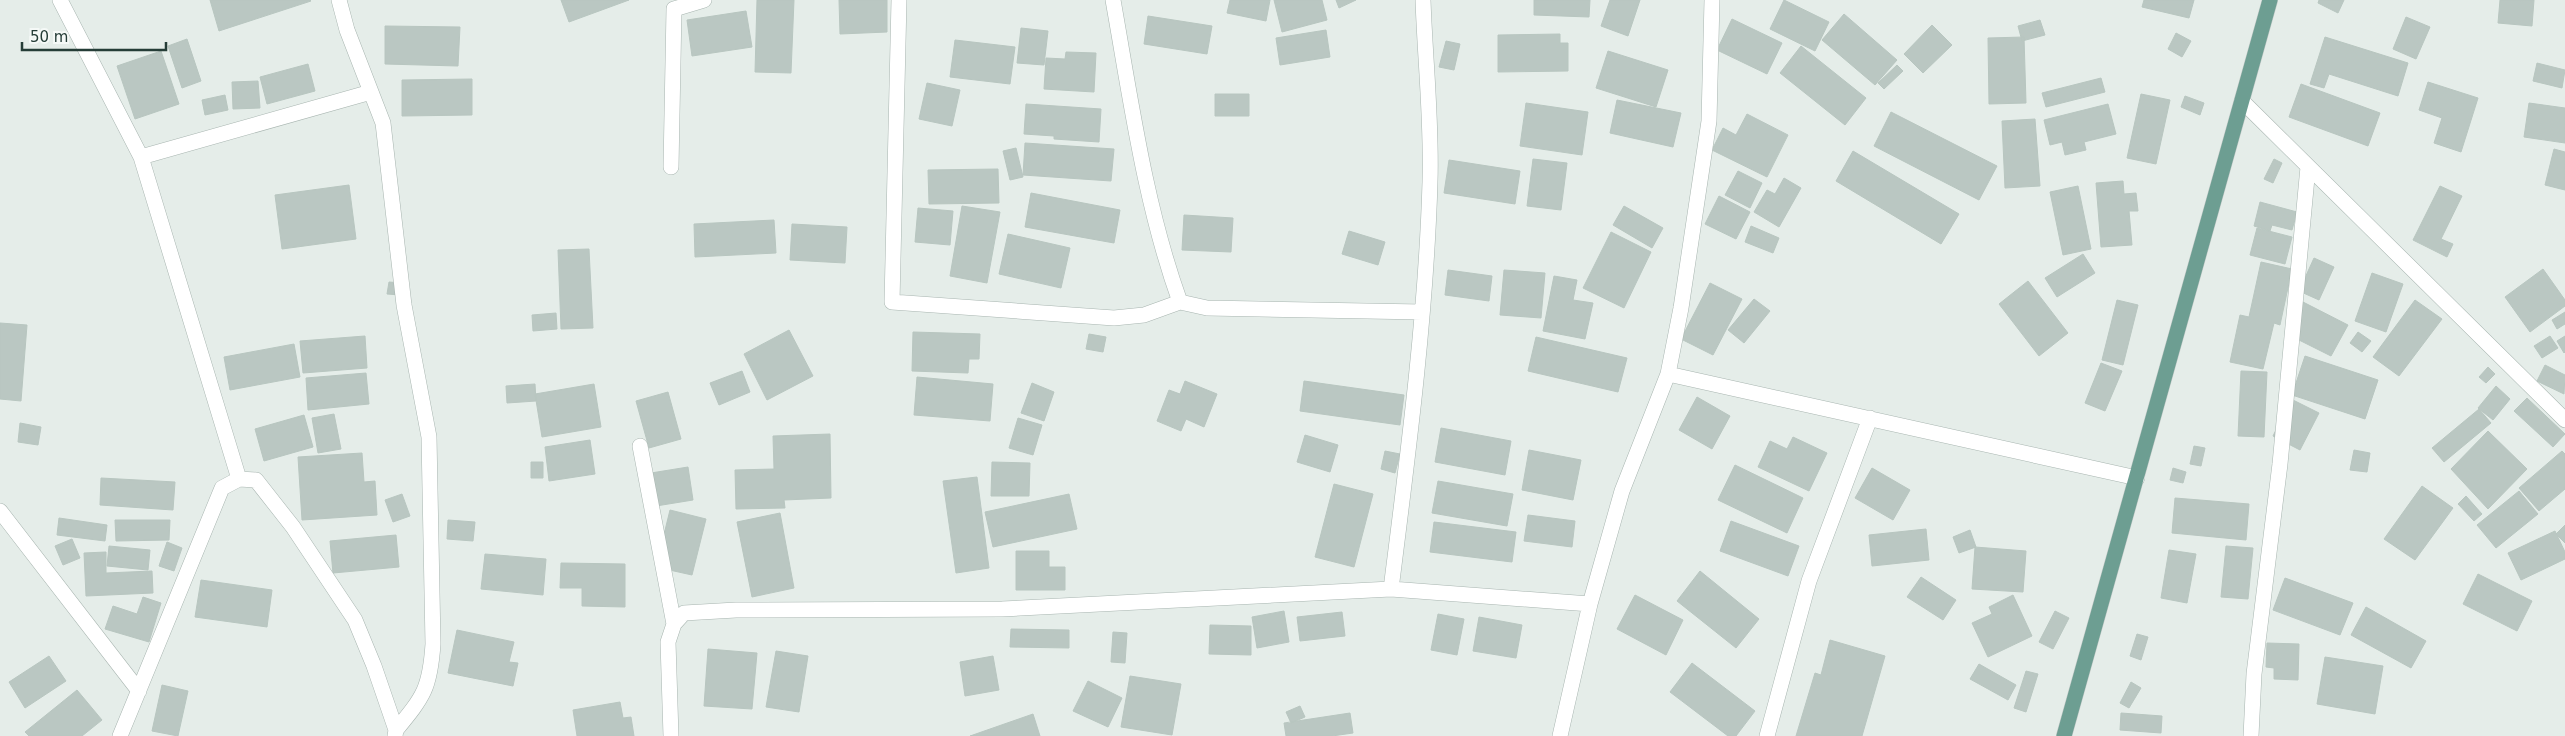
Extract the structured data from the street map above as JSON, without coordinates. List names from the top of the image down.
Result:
{
  "scale_bar": "50 m"
}
